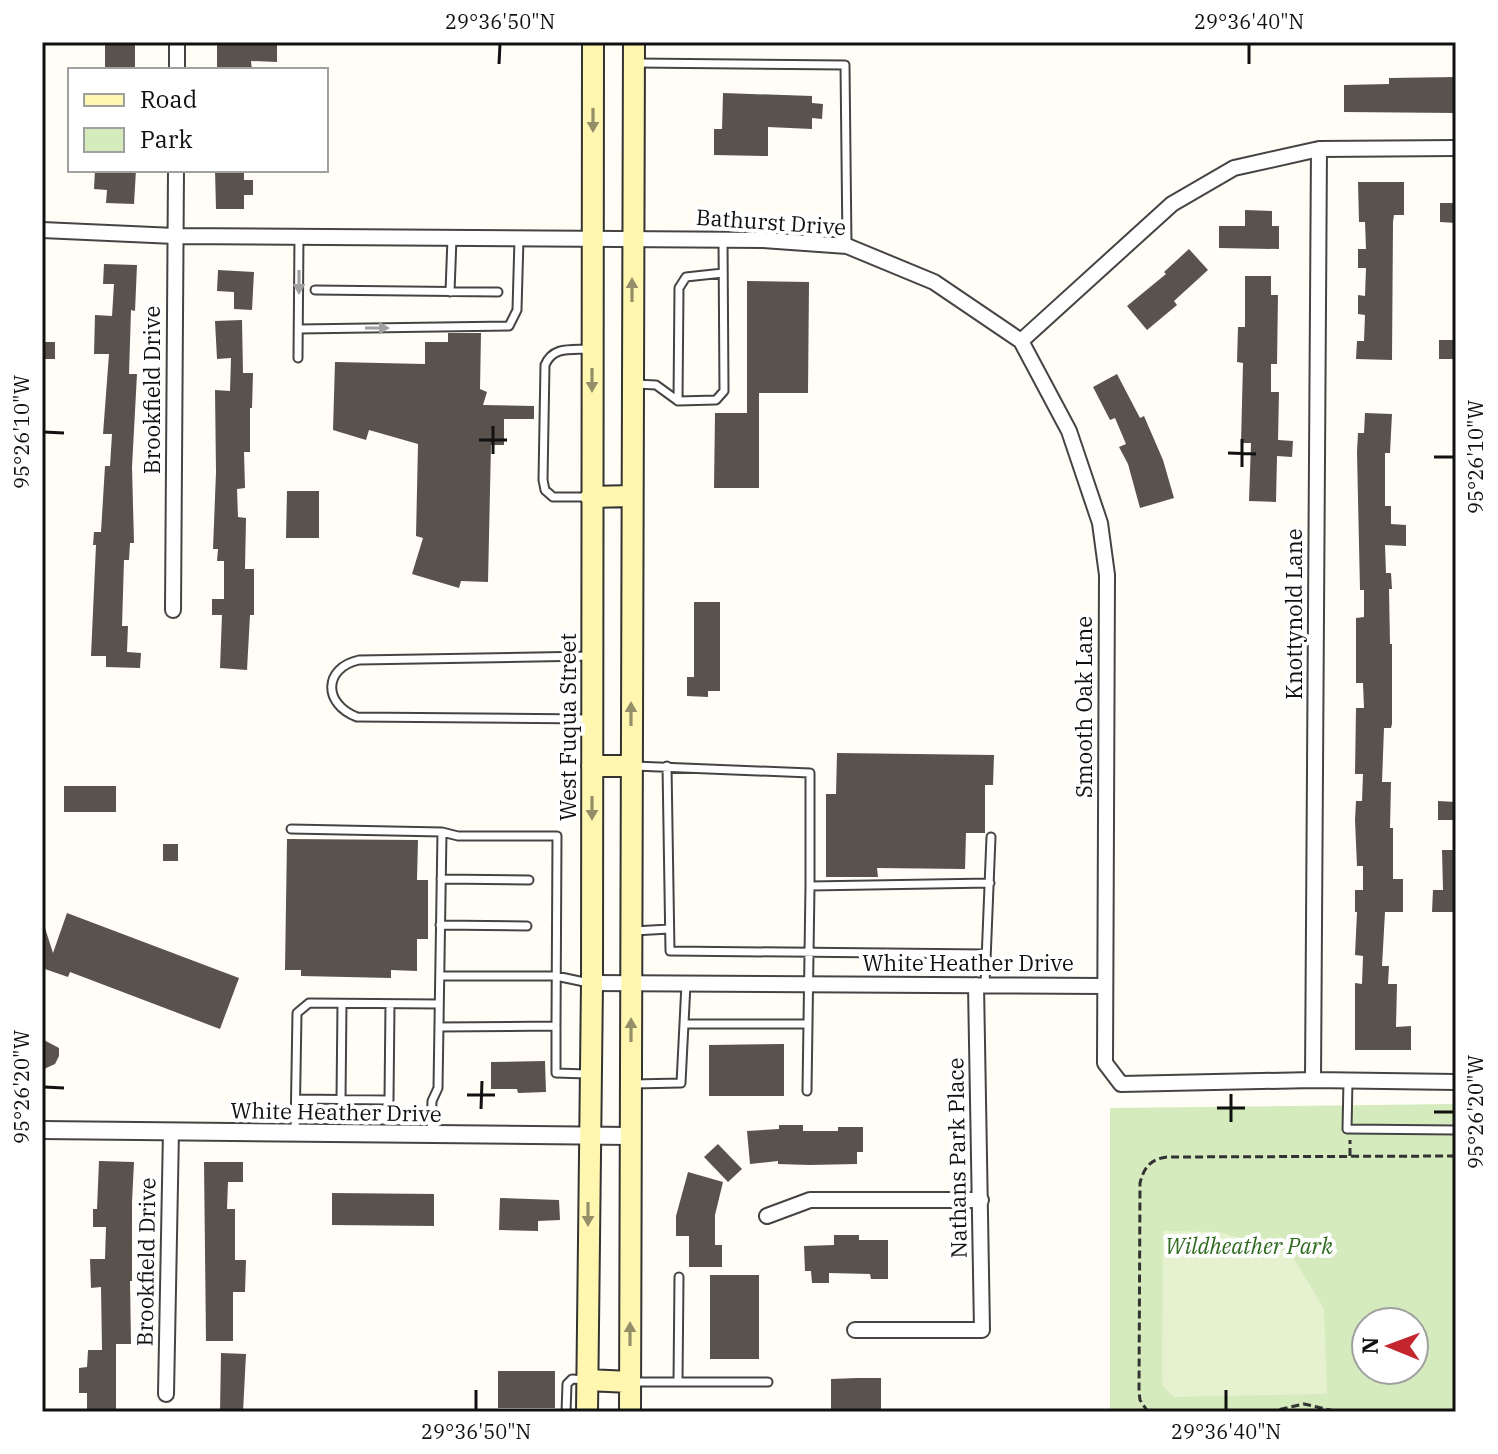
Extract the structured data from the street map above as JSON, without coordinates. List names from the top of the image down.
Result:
{
  "streets": {
    "main road": ["West Fuqua Street"],
    "street": [
      "Bathurst Drive",
      "Brookfield Drive",
      "Knottynold Lane",
      "Smooth Oak Lane",
      "White Heather Drive",
      "Nathans Park Place"
    ]
  },
  "crossings": [
    ["Bathurst Drive", "Brookfield Drive"],
    ["Bathurst Drive", "Smooth Oak Lane"],
    ["Bathurst Drive", "West Fuqua Street"],
    ["Brookfield Drive", "White Heather Drive"],
    ["Knottynold Lane", "Smooth Oak Lane"],
    ["Smooth Oak Lane", "White Heather Drive"],
    ["West Fuqua Street", "White Heather Drive"],
    ["White Heather Drive", "Nathans Park Place"]
  ],
  "parks": ["Wildheather Park"],
  "legend": ["Road", "Park"],
  "north": "left",
  "coordinates": [
    "29°36'50\"N",
    "29°36'40\"N",
    "95°26'10\"W",
    "95°26'20\"W"
  ]
}
